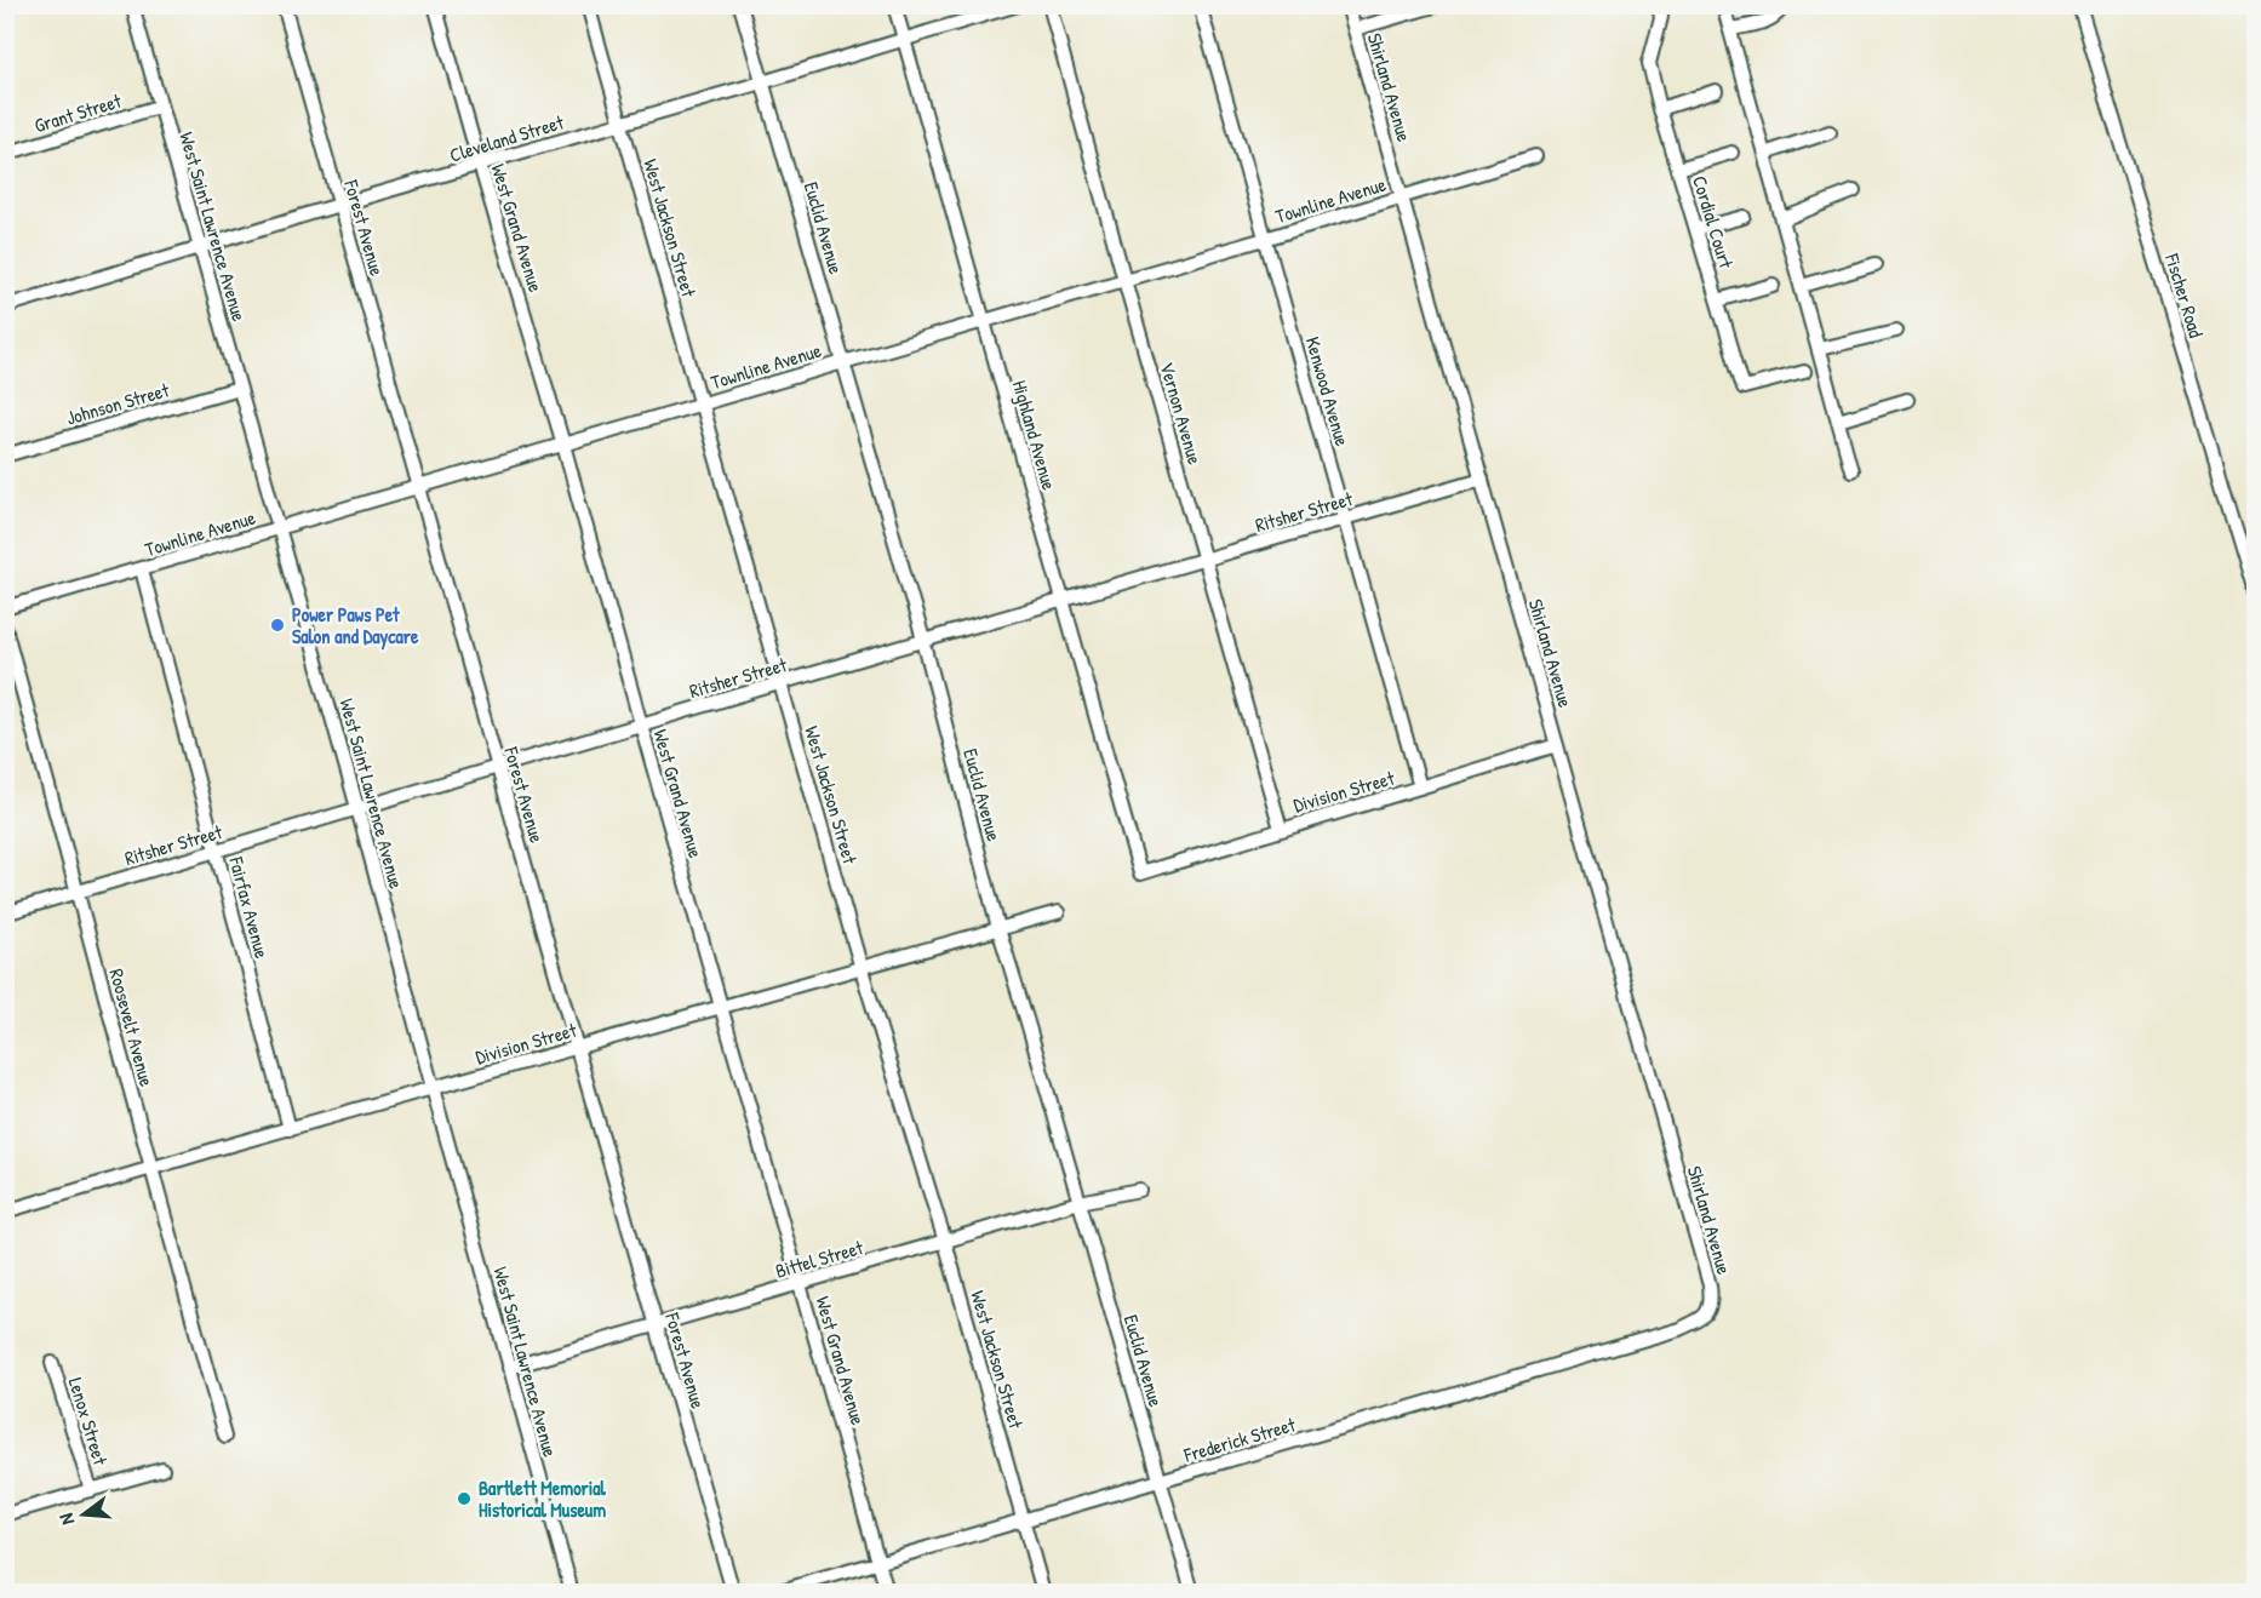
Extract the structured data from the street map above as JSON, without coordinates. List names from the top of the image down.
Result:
{
  "streets": {
    "street": [
      "Shirland Avenue",
      "Grant Street",
      "Cleveland Street",
      "Townline Avenue",
      "Cordial Court",
      "West Saint Lawrence Avenue",
      "Forest Avenue",
      "West Grand Avenue",
      "West Jackson Street",
      "Euclid Avenue",
      "Fischer Road",
      "Kenwood Avenue",
      "Johnson Street",
      "Vernon Avenue",
      "Highland Avenue",
      "Ritsher Street",
      "Division Street",
      "Fairfax Avenue",
      "Roosevelt Avenue",
      "Bittel Street",
      "Lenox Street",
      "Frederick Street"
    ]
  },
  "crossings": [
    ["Shirland Avenue", "Townline Avenue"],
    ["Shirland Avenue", "Ritsher Street"],
    ["Shirland Avenue", "Division Street"],
    ["Shirland Avenue", "Frederick Street"],
    ["Grant Street", "West Saint Lawrence Avenue"],
    ["Cleveland Street", "West Saint Lawrence Avenue"],
    ["Cleveland Street", "Forest Avenue"],
    ["Cleveland Street", "West Grand Avenue"],
    ["Cleveland Street", "West Jackson Street"],
    ["Cleveland Street", "Euclid Avenue"],
    ["Cleveland Street", "Highland Avenue"],
    ["Townline Avenue", "West Saint Lawrence Avenue"],
    ["Townline Avenue", "Forest Avenue"],
    ["Townline Avenue", "West Grand Avenue"],
    ["Townline Avenue", "West Jackson Street"],
    ["Townline Avenue", "Euclid Avenue"],
    ["Townline Avenue", "Kenwood Avenue"],
    ["Townline Avenue", "Vernon Avenue"],
    ["Townline Avenue", "Highland Avenue"],
    ["Townline Avenue", "Fairfax Avenue"],
    ["West Saint Lawrence Avenue", "Johnson Street"],
    ["West Saint Lawrence Avenue", "Ritsher Street"],
    ["West Saint Lawrence Avenue", "Division Street"],
    ["West Saint Lawrence Avenue", "Bittel Street"],
    ["Forest Avenue", "Ritsher Street"],
    ["Forest Avenue", "Division Street"],
    ["Forest Avenue", "Bittel Street"],
    ["West Grand Avenue", "Ritsher Street"],
    ["West Grand Avenue", "Division Street"],
    ["West Grand Avenue", "Bittel Street"],
    ["West Grand Avenue", "Frederick Street"],
    ["West Jackson Street", "Ritsher Street"],
    ["West Jackson Street", "Division Street"],
    ["West Jackson Street", "Bittel Street"],
    ["West Jackson Street", "Frederick Street"],
    ["Euclid Avenue", "Ritsher Street"],
    ["Euclid Avenue", "Division Street"],
    ["Euclid Avenue", "Bittel Street"],
    ["Euclid Avenue", "Frederick Street"],
    ["Kenwood Avenue", "Ritsher Street"],
    ["Kenwood Avenue", "Division Street"],
    ["Vernon Avenue", "Ritsher Street"],
    ["Vernon Avenue", "Division Street"],
    ["Highland Avenue", "Ritsher Street"],
    ["Highland Avenue", "Division Street"],
    ["Ritsher Street", "Fairfax Avenue"],
    ["Ritsher Street", "Roosevelt Avenue"],
    ["Division Street", "Fairfax Avenue"],
    ["Division Street", "Roosevelt Avenue"]
  ],
  "places": ["Power Paws Pet Salon and Daycare", "Bartlett Memorial Historical Museum"],
  "north": "left"
}
